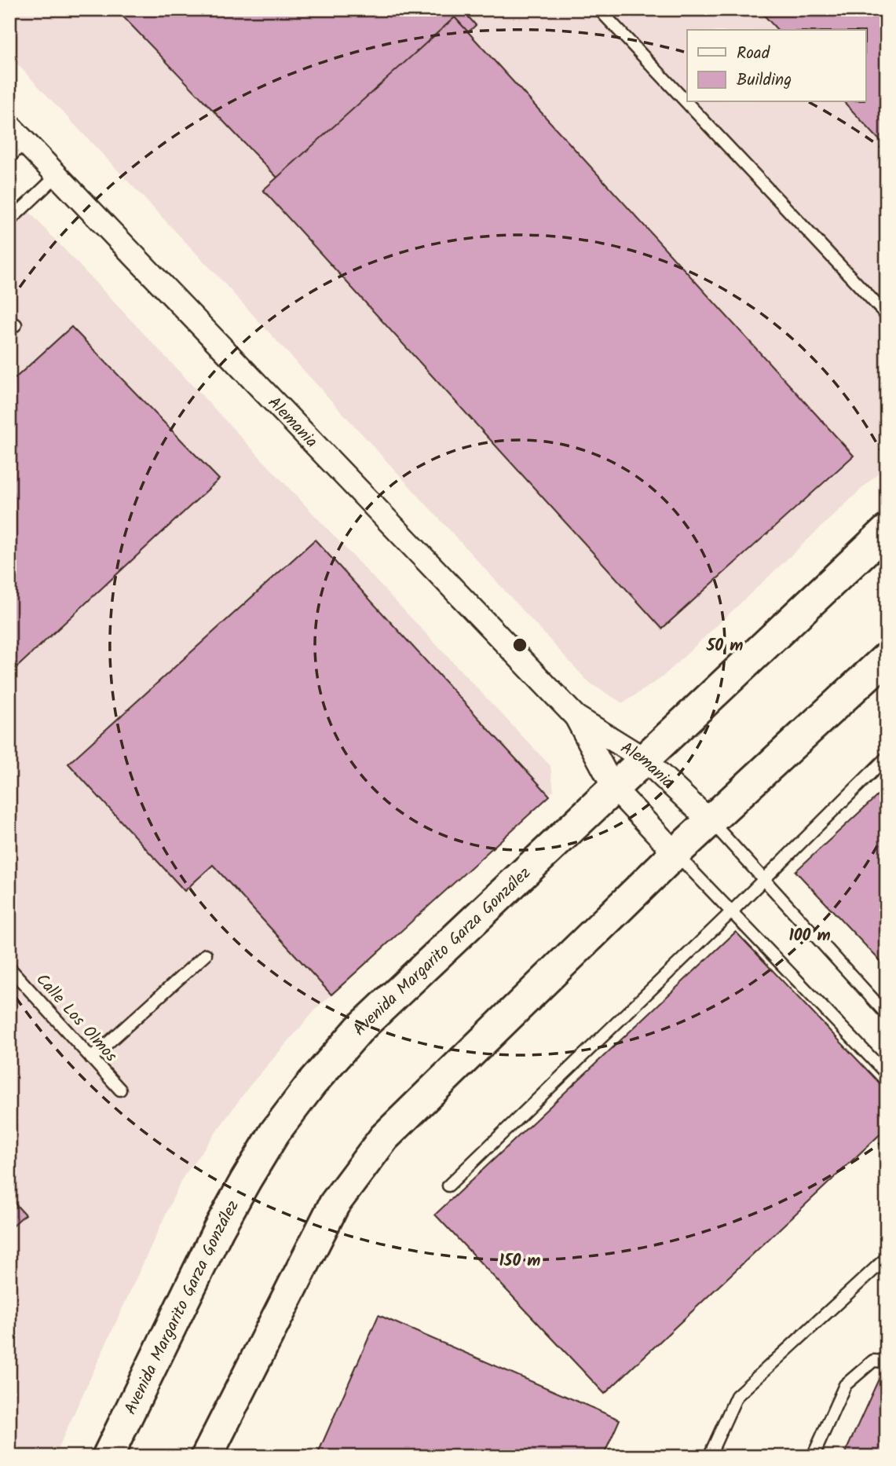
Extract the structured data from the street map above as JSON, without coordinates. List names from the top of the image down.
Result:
{
  "streets": {
    "main road": ["Avenida Margarito Garza González"],
    "street": ["Alemania"],
    "lane": ["Calle Los Olmos"]
  },
  "crossings": [
    ["Alemania", "Avenida Margarito Garza González"]
  ],
  "legend": ["Road", "Building"],
  "rings": ["50 m", "100 m", "150 m"]
}
